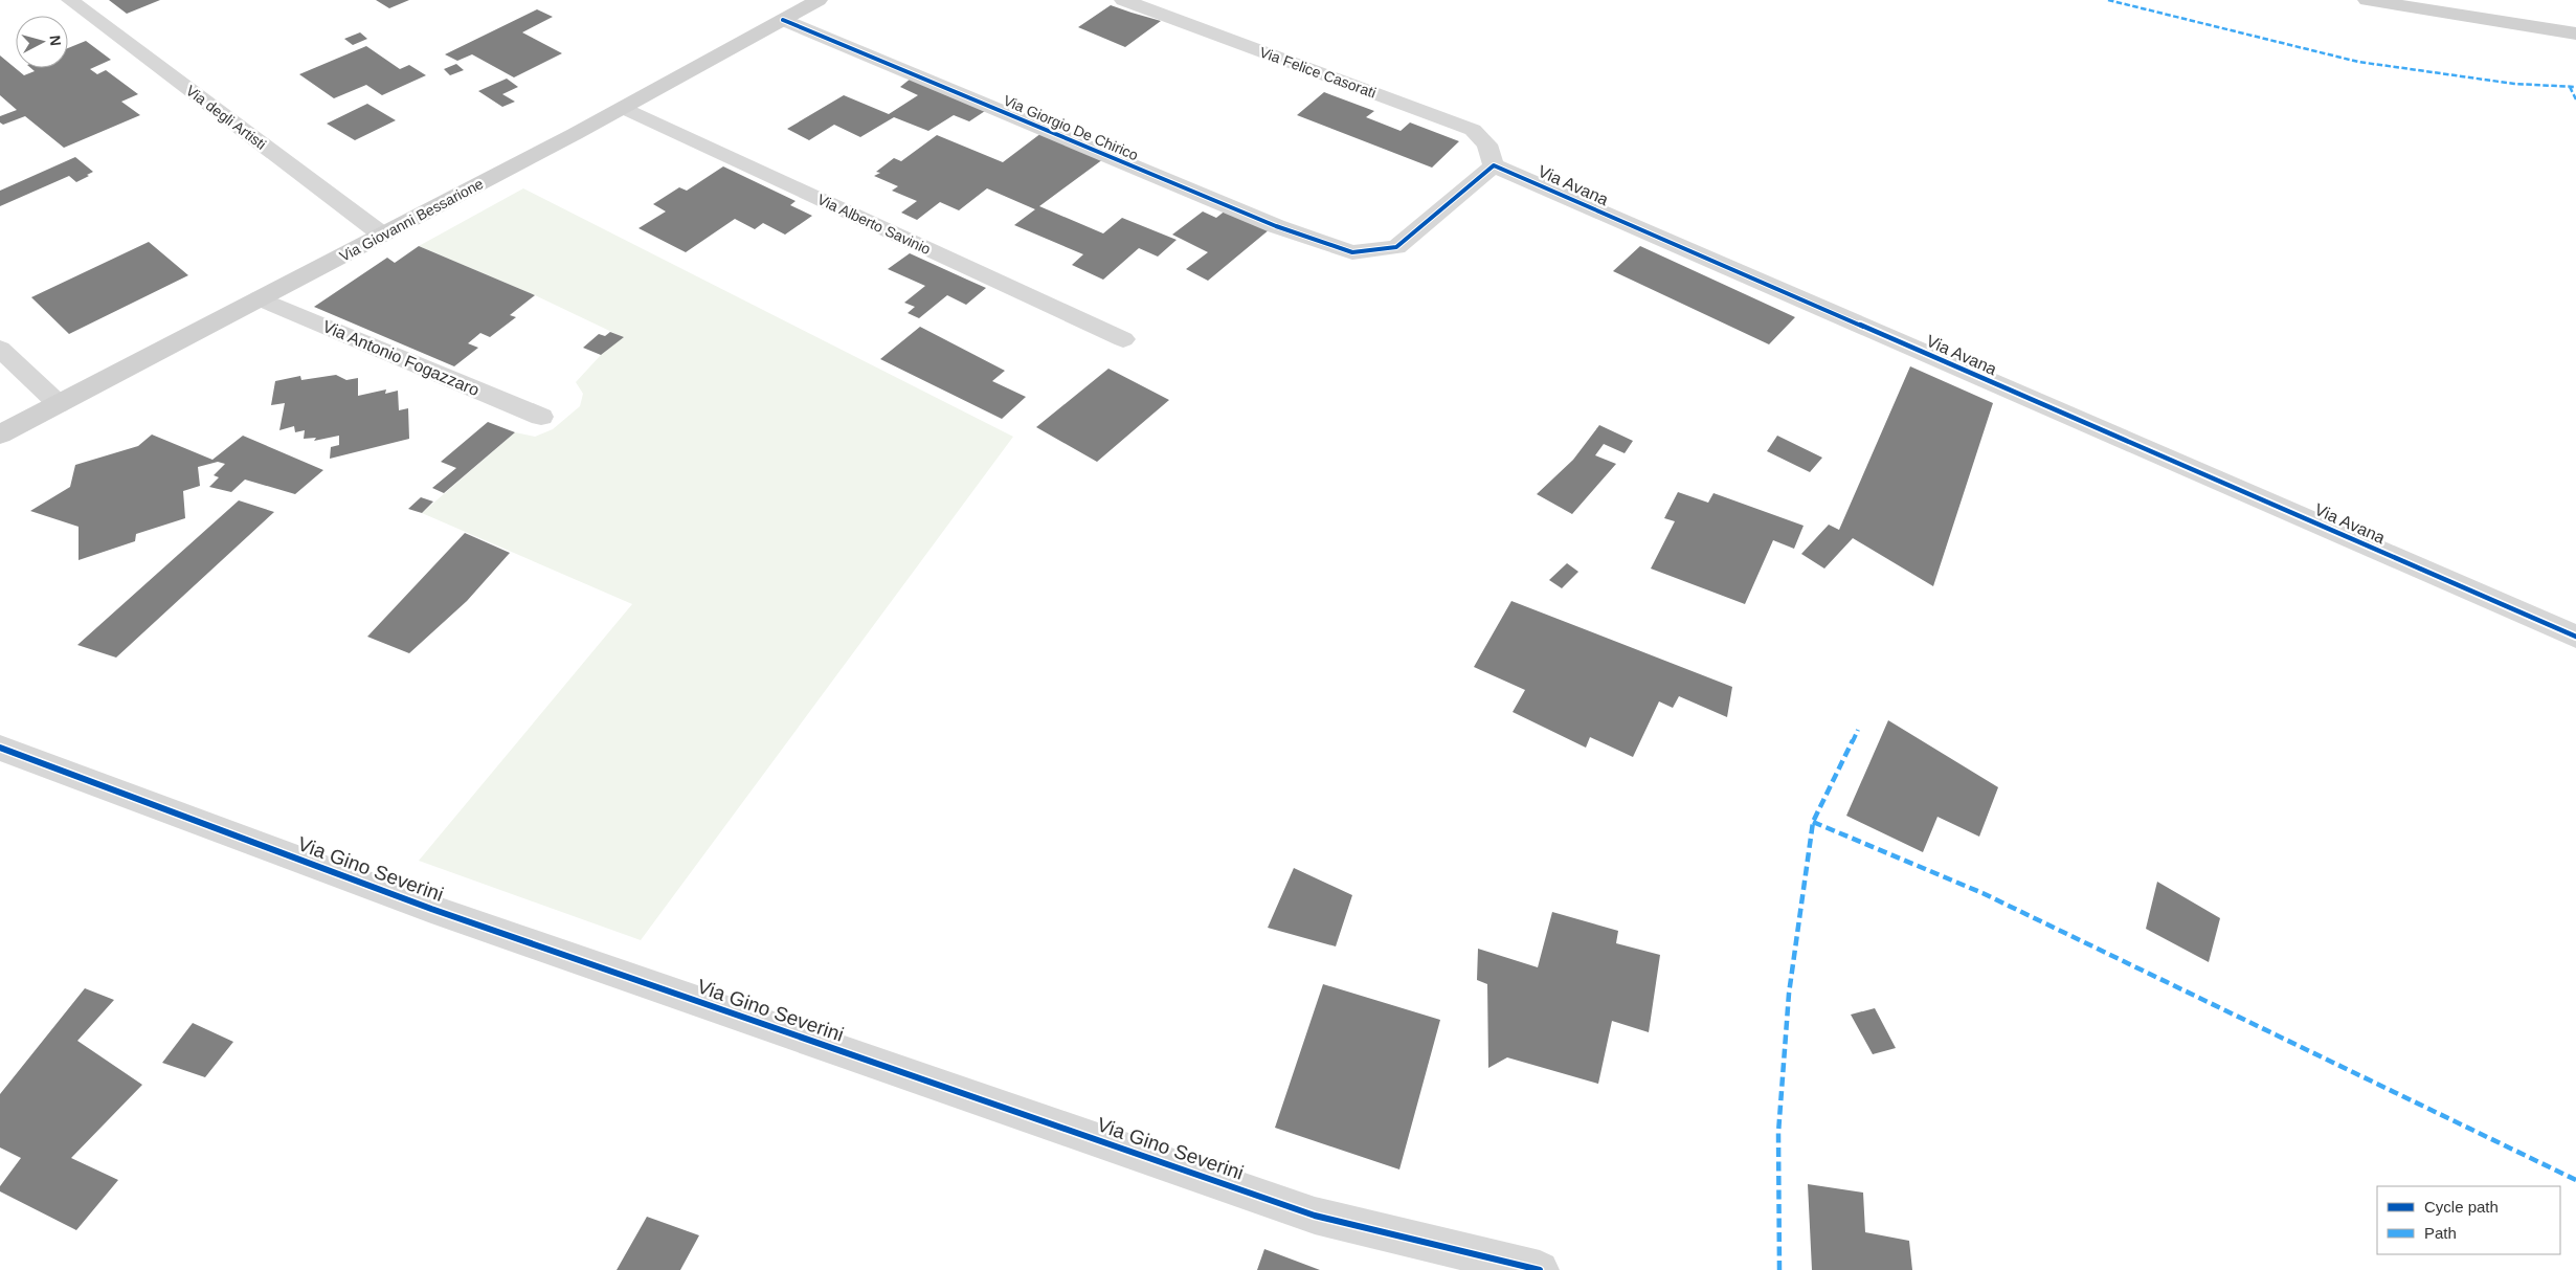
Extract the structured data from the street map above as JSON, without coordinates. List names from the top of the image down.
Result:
{
  "streets": {
    "street": [
      "Via Felice Casorati",
      "Via degli Artisti",
      "Via Giorgio De Chirico",
      "Via Avana",
      "Via Giovanni Bessarione",
      "Via Alberto Savinio",
      "Via Antonio Fogazzaro",
      "Via Gino Severini"
    ]
  },
  "crossings": [
    ["Via Felice Casorati", "Via Giorgio De Chirico"],
    ["Via Felice Casorati", "Via Avana"],
    ["Via degli Artisti", "Via Giovanni Bessarione"],
    ["Via Giorgio De Chirico", "Via Avana"],
    ["Via Giorgio De Chirico", "Via Giovanni Bessarione"],
    ["Via Giovanni Bessarione", "Via Alberto Savinio"],
    ["Via Giovanni Bessarione", "Via Antonio Fogazzaro"]
  ],
  "legend": ["Cycle path", "Path"],
  "north": "right"
}
